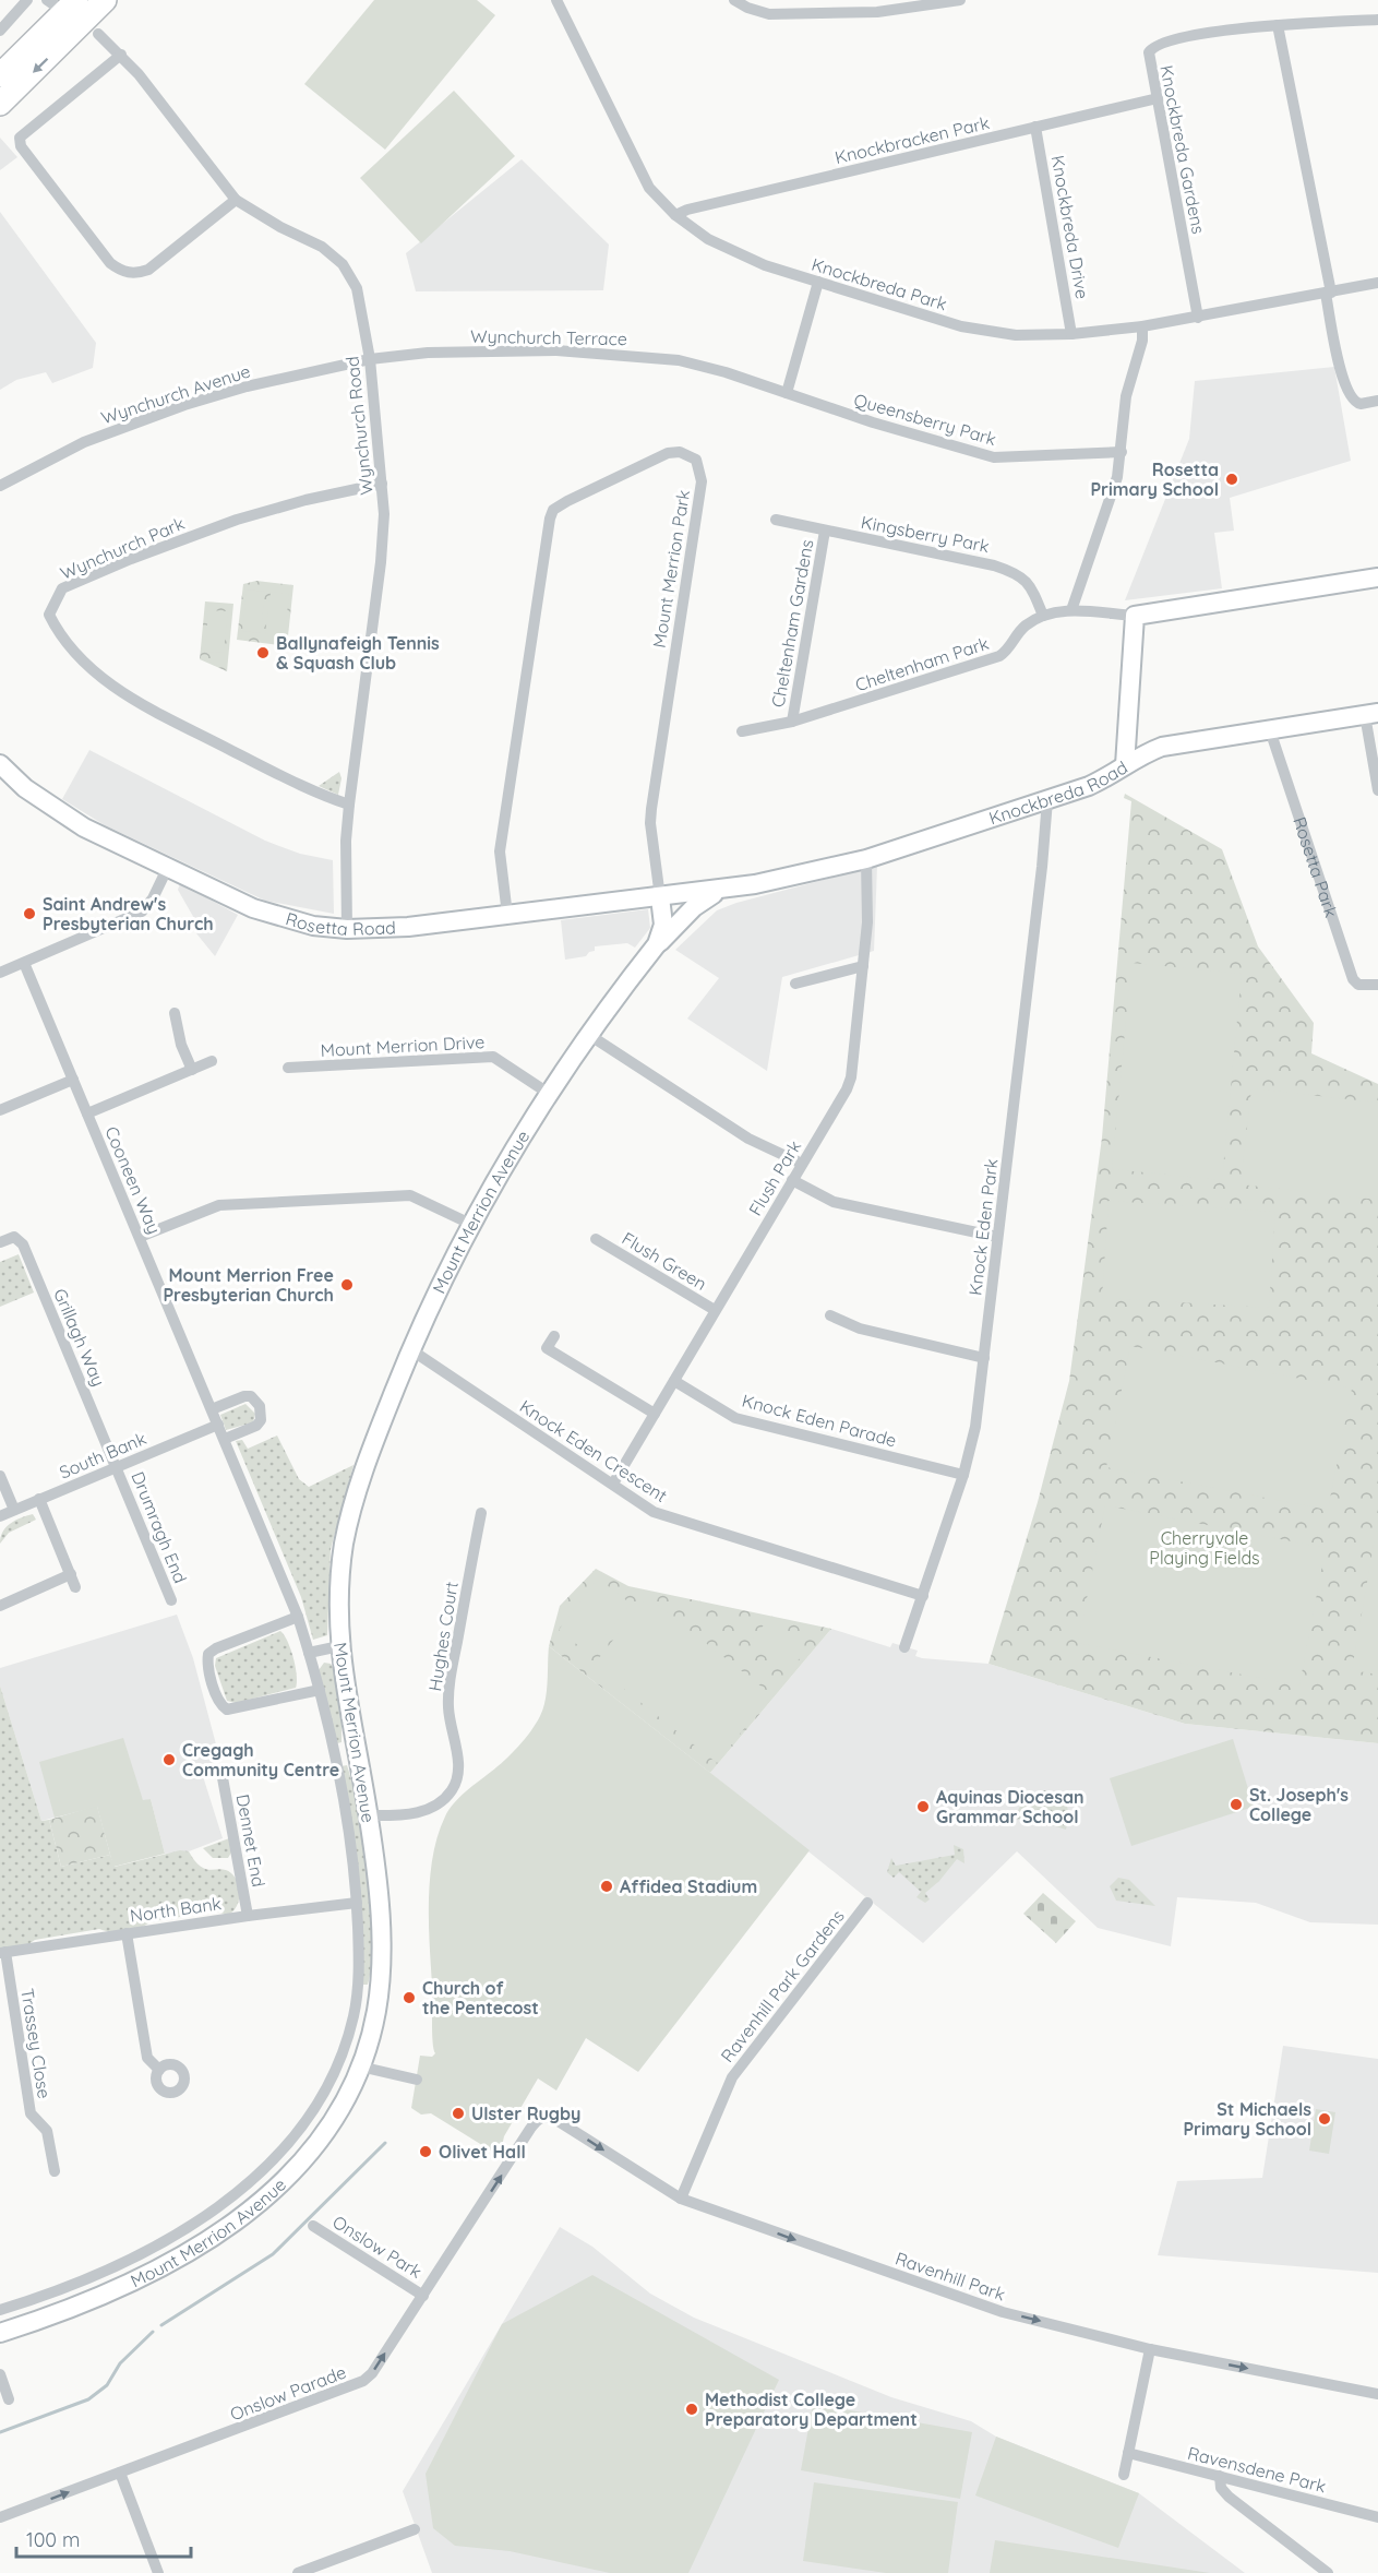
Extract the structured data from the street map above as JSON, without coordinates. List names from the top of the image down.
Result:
{
  "streets": {
    "street": [
      "Knockbracken Park",
      "Knockbreda Gardens",
      "Knockbreda Drive",
      "Knockbreda Park",
      "Wynchurch Terrace",
      "Wynchurch Avenue",
      "Queensberry Park",
      "Wynchurch Road",
      "Kingsberry Park",
      "Wynchurch Park",
      "Mount Merrion Park",
      "Cheltenham Gardens",
      "Cheltenham Park",
      "Knockbreda Road",
      "Rosetta Park",
      "Rosetta Road",
      "Mount Merrion Drive",
      "Flush Park",
      "Cooneen Way",
      "Mount Merrion Avenue",
      "Knock Eden Park",
      "Flush Green",
      "Grillagh Way",
      "Knock Eden Parade",
      "Knock Eden Crescent",
      "South Bank",
      "Drumragh End",
      "Hughes Court",
      "Dennet End",
      "North Bank",
      "Ravenhill Park Gardens",
      "Trassey Close",
      "Onslow Park",
      "Ravenhill Park",
      "Onslow Parade",
      "Ravensdene Park"
    ]
  },
  "crossings": [
    ["Knockbracken Park", "Knockbreda Gardens"],
    ["Knockbracken Park", "Knockbreda Drive"],
    ["Knockbracken Park", "Knockbreda Park"],
    ["Knockbreda Gardens", "Knockbreda Park"],
    ["Knockbreda Drive", "Knockbreda Park"],
    ["Wynchurch Terrace", "Wynchurch Avenue"],
    ["Wynchurch Terrace", "Queensberry Park"],
    ["Wynchurch Terrace", "Wynchurch Road"],
    ["Wynchurch Avenue", "Wynchurch Road"],
    ["Wynchurch Road", "Wynchurch Park"],
    ["Wynchurch Road", "Rosetta Road"],
    ["Kingsberry Park", "Cheltenham Gardens"],
    ["Kingsberry Park", "Cheltenham Park"],
    ["Mount Merrion Park", "Rosetta Road"],
    ["Mount Merrion Park", "Mount Merrion Avenue"],
    ["Cheltenham Gardens", "Cheltenham Park"],
    ["Cheltenham Park", "Knockbreda Road"],
    ["Knockbreda Road", "Rosetta Road"],
    ["Knockbreda Road", "Flush Park"],
    ["Knockbreda Road", "Knock Eden Park"],
    ["Rosetta Road", "Mount Merrion Avenue"],
    ["Mount Merrion Drive", "Mount Merrion Avenue"],
    ["Flush Park", "Flush Green"],
    ["Flush Park", "Knock Eden Parade"],
    ["Flush Park", "Knock Eden Crescent"],
    ["Cooneen Way", "Mount Merrion Avenue"],
    ["Cooneen Way", "South Bank"],
    ["Mount Merrion Avenue", "Knock Eden Crescent"],
    ["Mount Merrion Avenue", "Hughes Court"],
    ["Mount Merrion Avenue", "North Bank"],
    ["Knock Eden Park", "Knock Eden Parade"],
    ["Knock Eden Park", "Knock Eden Crescent"],
    ["Grillagh Way", "South Bank"],
    ["Grillagh Way", "Drumragh End"],
    ["South Bank", "Drumragh End"],
    ["Dennet End", "North Bank"],
    ["North Bank", "Trassey Close"],
    ["Ravenhill Park Gardens", "Ravenhill Park"],
    ["Onslow Park", "Onslow Parade"],
    ["Ravenhill Park", "Onslow Parade"]
  ],
  "one_way": ["Ravenhill Park", "Onslow Parade"],
  "parks": ["Cherryvale Playing Fields"],
  "places": [
    "Rosetta Primary School",
    "Ballynafeigh Tennis & Squash Club",
    "Saint Andrew's Presbyterian Church",
    "Mount Merrion Free Presbyterian Church",
    "Cregagh Community Centre",
    "St. Joseph's College",
    "Aquinas Diocesan Grammar School",
    "Affidea Stadium",
    "Church of the Pentecost",
    "Ulster Rugby",
    "St Michaels Primary School",
    "Olivet Hall",
    "Methodist College Preparatory Department"
  ],
  "scale_bar": "100 m"
}
